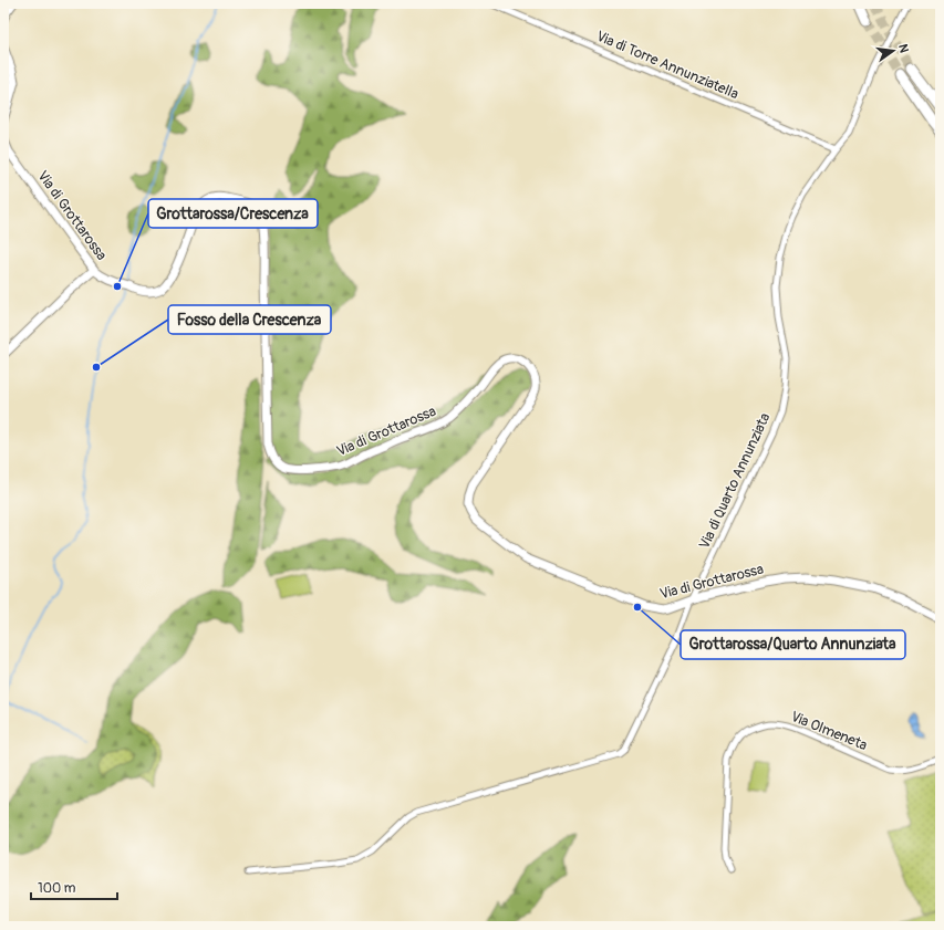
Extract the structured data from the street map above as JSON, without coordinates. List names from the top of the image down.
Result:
{
  "streets": {
    "street": [
      "Via di Torre Annunziatella",
      "Via di Grottarossa",
      "Via di Quarto Annunziata",
      "Via Olmeneta"
    ]
  },
  "crossings": [
    ["Via di Torre Annunziatella", "Via di Quarto Annunziata"],
    ["Via di Grottarossa", "Via di Quarto Annunziata"]
  ],
  "places": ["Grottarossa/Crescenza", "Fosso della Crescenza", "Grottarossa/Quarto Annunziata"],
  "scale_bar": "100 m",
  "north": "right"
}
